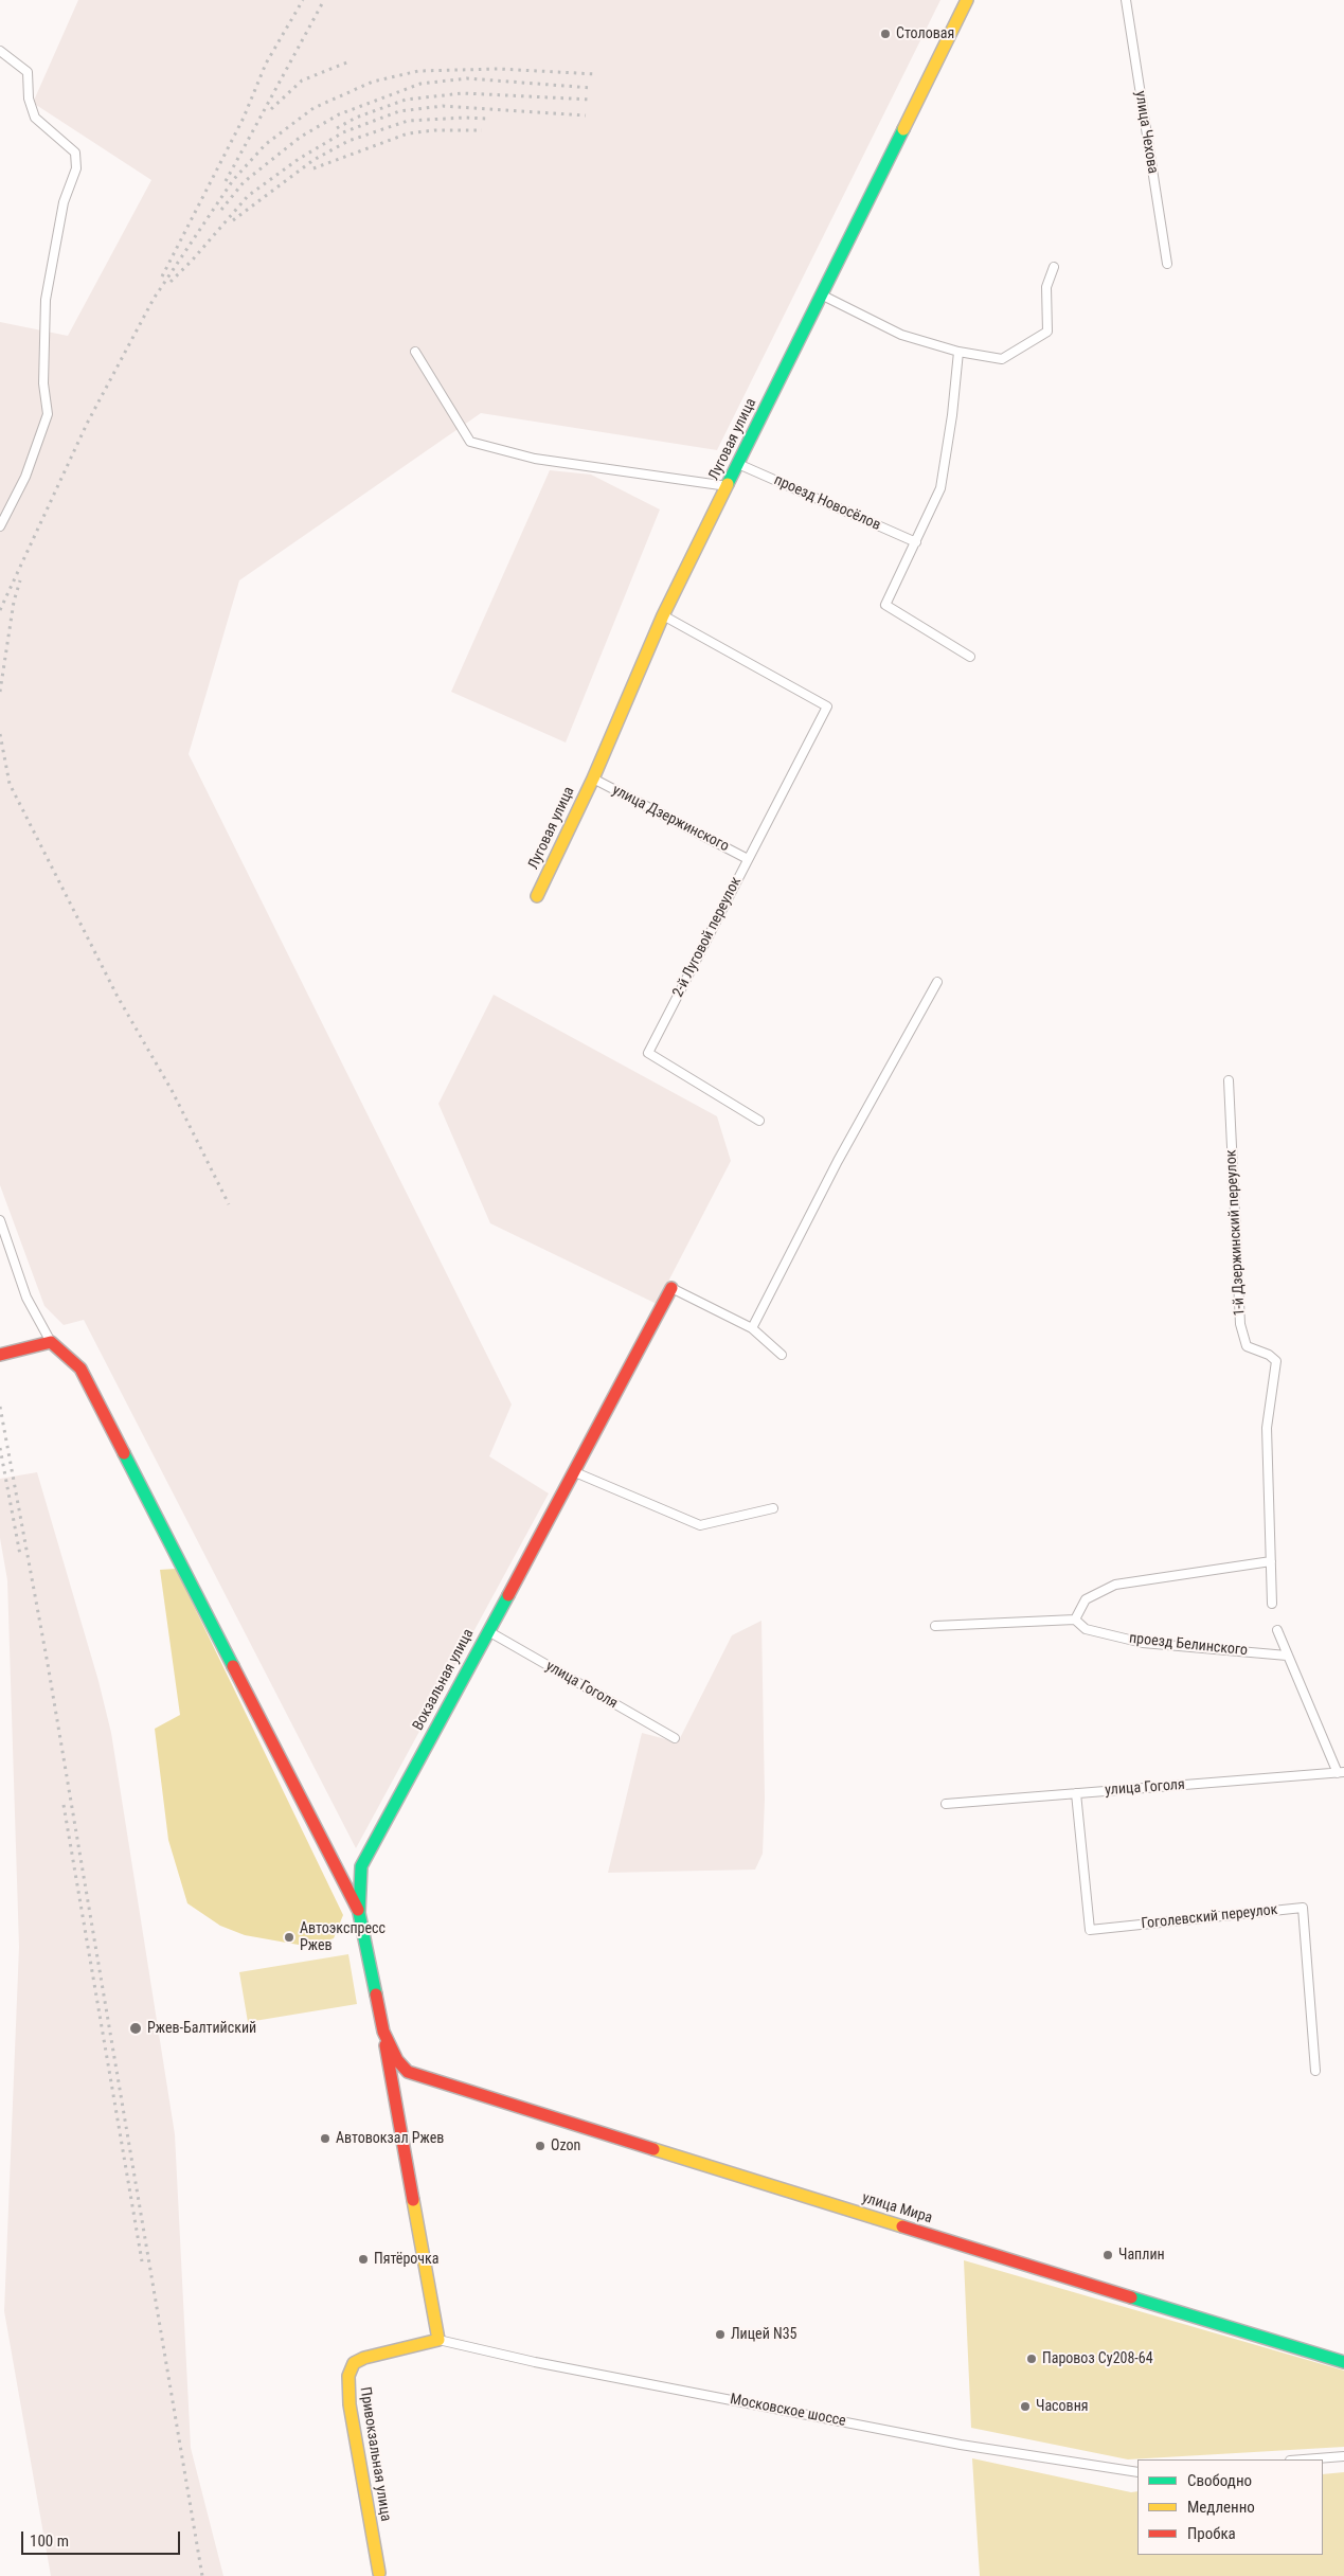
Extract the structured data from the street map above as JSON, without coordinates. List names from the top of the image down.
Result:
{
  "streets": {
    "street": [
      "улица Чехова",
      "Луговая улица",
      "проезд Новосёлов",
      "улица Дзержинского",
      "2-й Луговой переулок",
      "1-й Дзержинский переулок",
      "проезд Белинского",
      "Вокзальная улица",
      "улица Гоголя",
      "Гоголевский переулок",
      "улица Мира",
      "Московское шоссе",
      "Привокзальная улица"
    ]
  },
  "crossings": [
    ["Луговая улица", "проезд Новосёлов"],
    ["Луговая улица", "улица Дзержинского"],
    ["Луговая улица", "2-й Луговой переулок"],
    ["улица Дзержинского", "2-й Луговой переулок"],
    ["Вокзальная улица", "улица Гоголя"],
    ["Вокзальная улица", "улица Мира"],
    ["улица Гоголя", "Гоголевский переулок"],
    ["Московское шоссе", "Привокзальная улица"]
  ],
  "places": [
    "Столовая",
    "Автоэкспресс Ржев",
    "Ржев-Балтийский",
    "Автовокзал Ржев",
    "Ozon",
    "Чаплин",
    "Пятёрочка",
    "Лицей N35",
    "Паровоз Су208-64",
    "Часовня"
  ],
  "legend": ["Свободно", "Медленно", "Пробка"],
  "scale_bar": "100 m"
}
